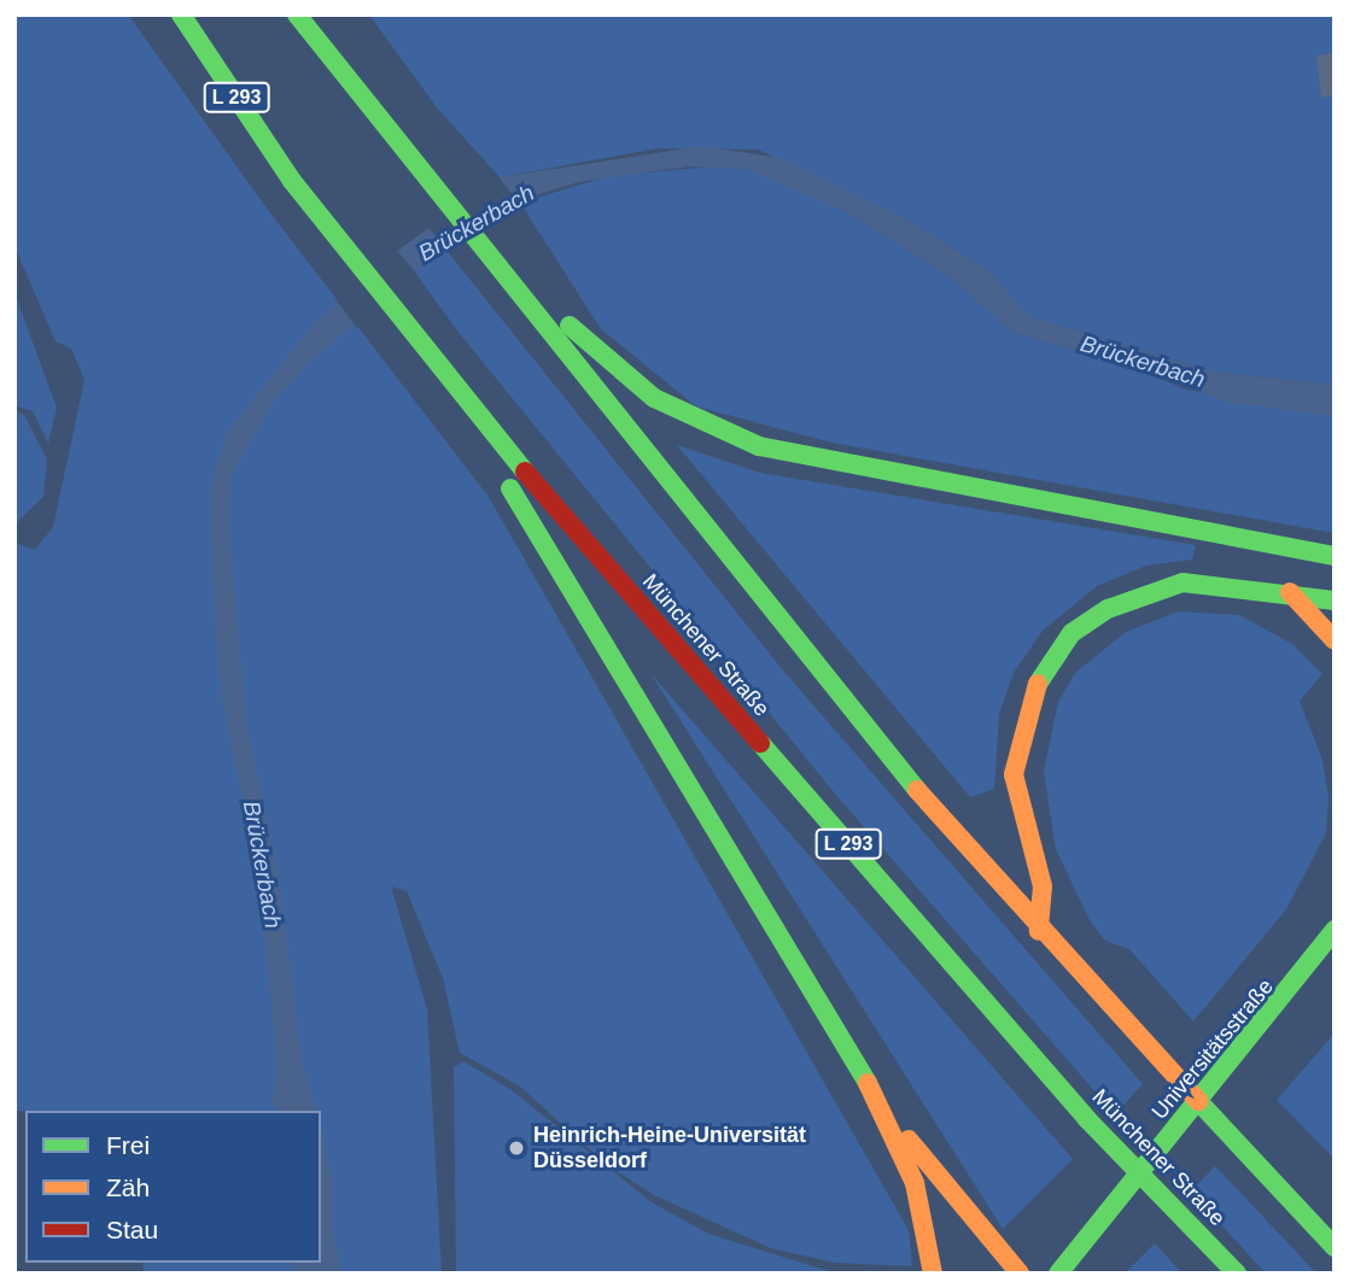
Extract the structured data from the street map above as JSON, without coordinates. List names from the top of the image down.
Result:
{
  "streets": {
    "main road": ["L 293", "Münchener Straße", "Universitätsstraße"]
  },
  "water": ["Brückerbach"],
  "places": ["Heinrich-Heine-Universität Düsseldorf"],
  "legend": ["Frei", "Zäh", "Stau"]
}
